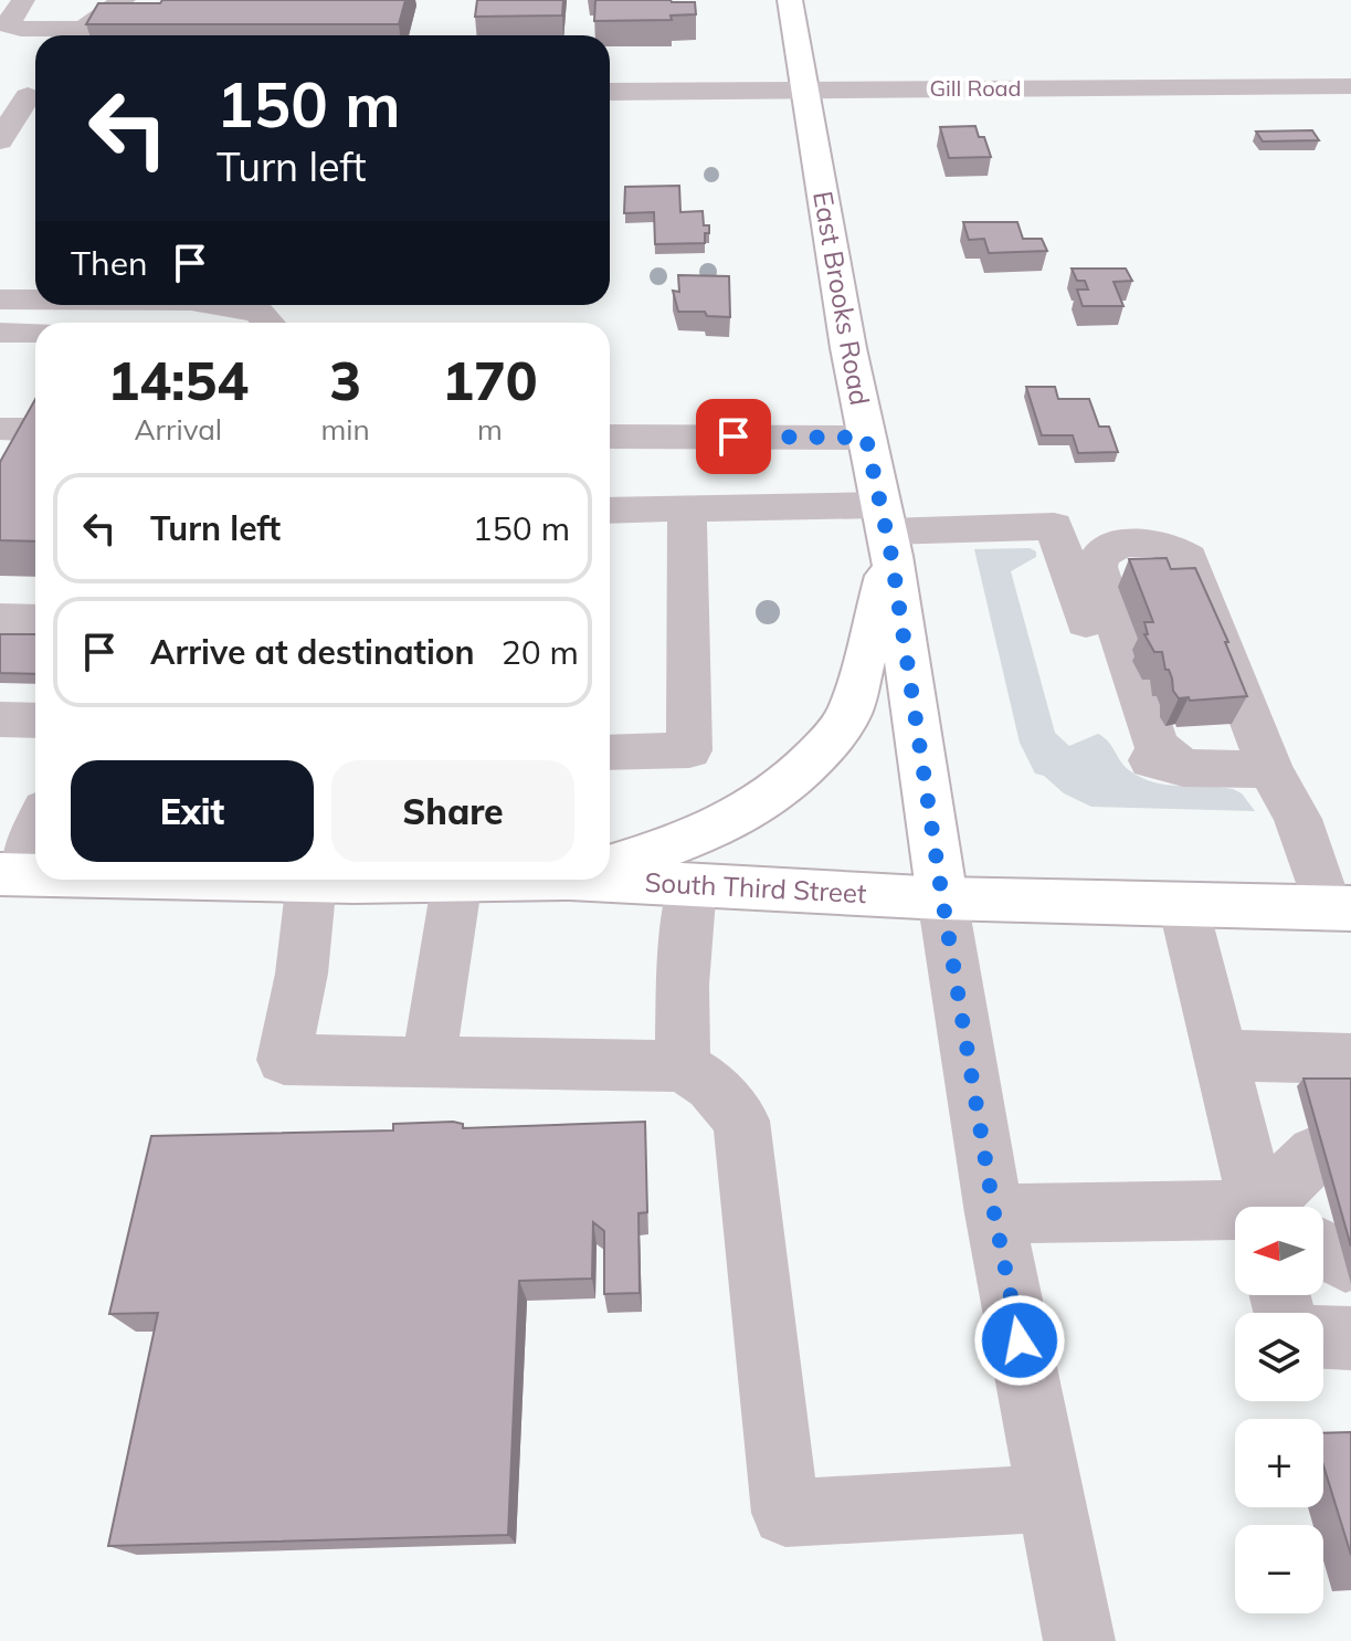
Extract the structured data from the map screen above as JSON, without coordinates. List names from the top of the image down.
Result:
{
  "streets": {
    "main road": ["East Brooks Road", "South Third Street"],
    "street": ["Gill Road"]
  },
  "crossings": [
    ["Gill Road", "East Brooks Road"],
    ["East Brooks Road", "South Third Street"]
  ],
  "north": "left",
  "page": {
    "turn": ["150 m", "Turn left"],
    "then": "Then",
    "eta": [
      "14:54",
      "Arrival",
      "3",
      "min",
      "170",
      "m"
    ],
    "list": [
      {
        "name": "Turn left",
        "value": "150 m"
      },
      {
        "name": "Arrive at destination",
        "value": "20 m"
      }
    ],
    "buttons": ["Exit", "Share"],
    "map_buttons": ["+", "−"]
  }
}
